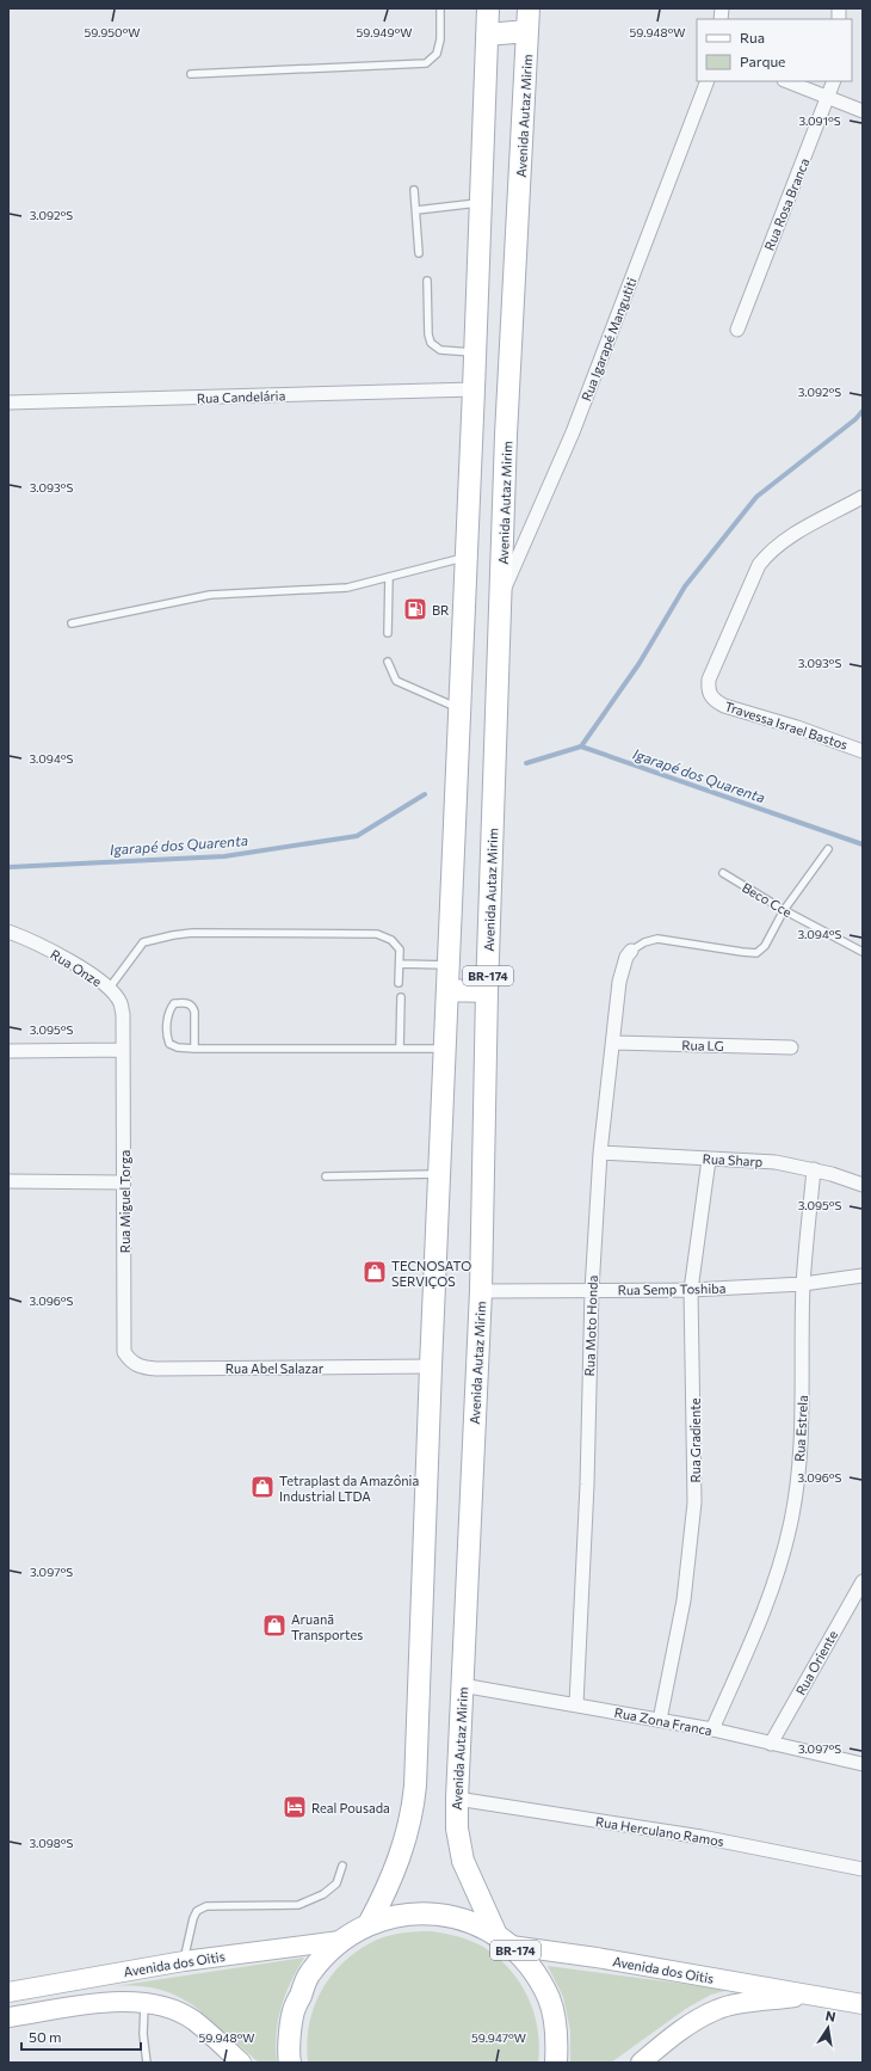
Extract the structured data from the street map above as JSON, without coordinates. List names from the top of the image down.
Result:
{
  "streets": {
    "main road": ["Avenida Autaz Mirim", "BR-174", "Avenida dos Oitis"],
    "street": [
      "Rua Rosa Branca",
      "Rua Igarapé Mangutiti",
      "Rua Candelária",
      "Travessa Israel Bastos",
      "Rua Onze",
      "Rua LG",
      "Rua Sharp",
      "Rua Miguel Torga",
      "Rua Semp Toshiba",
      "Rua Moto Honda",
      "Rua Abel Salazar",
      "Rua Estrela",
      "Rua Gradiente",
      "Rua Oriente",
      "Rua Zona Franca",
      "Rua Herculano Ramos"
    ],
    "lane": ["Beco Cce"]
  },
  "crossings": [
    ["Avenida Autaz Mirim", "Rua Igarapé Mangutiti"],
    ["Avenida Autaz Mirim", "BR-174"],
    ["Avenida Autaz Mirim", "Rua Semp Toshiba"],
    ["Avenida Autaz Mirim", "Rua Zona Franca"],
    ["Avenida Autaz Mirim", "Rua Herculano Ramos"],
    ["Avenida Autaz Mirim", "Avenida dos Oitis"],
    ["Rua Candelária", "BR-174"],
    ["Rua Onze", "Rua Miguel Torga"],
    ["BR-174", "Rua Abel Salazar"],
    ["BR-174", "Avenida dos Oitis"],
    ["Rua LG", "Rua Moto Honda"],
    ["Rua Sharp", "Rua Moto Honda"],
    ["Rua Sharp", "Rua Estrela"],
    ["Rua Sharp", "Rua Gradiente"],
    ["Rua Miguel Torga", "Rua Abel Salazar"],
    ["Rua Semp Toshiba", "Rua Moto Honda"],
    ["Rua Semp Toshiba", "Rua Estrela"],
    ["Rua Semp Toshiba", "Rua Gradiente"],
    ["Rua Moto Honda", "Rua Zona Franca"],
    ["Rua Estrela", "Rua Zona Franca"],
    ["Rua Gradiente", "Rua Zona Franca"],
    ["Rua Oriente", "Rua Zona Franca"]
  ],
  "water": ["Igarapé dos Quarenta"],
  "places": {
    "fuel station": ["BR"],
    "shop": ["TECNOSATO SERVIÇOS", "Tetraplast da Amazônia Industrial LTDA", "Aruanã Transportes"],
    "hotel": ["Real Pousada"]
  },
  "legend": ["Rua", "Parque"],
  "scale_bar": "50 m",
  "north": "top",
  "coordinates": [
    "59.950°W",
    "59.949°W",
    "59.948°W",
    "3.091°S",
    "3.092°S",
    "3.093°S",
    "3.094°S",
    "3.095°S",
    "3.096°S",
    "3.097°S",
    "3.098°S",
    "59.947°W"
  ]
}
